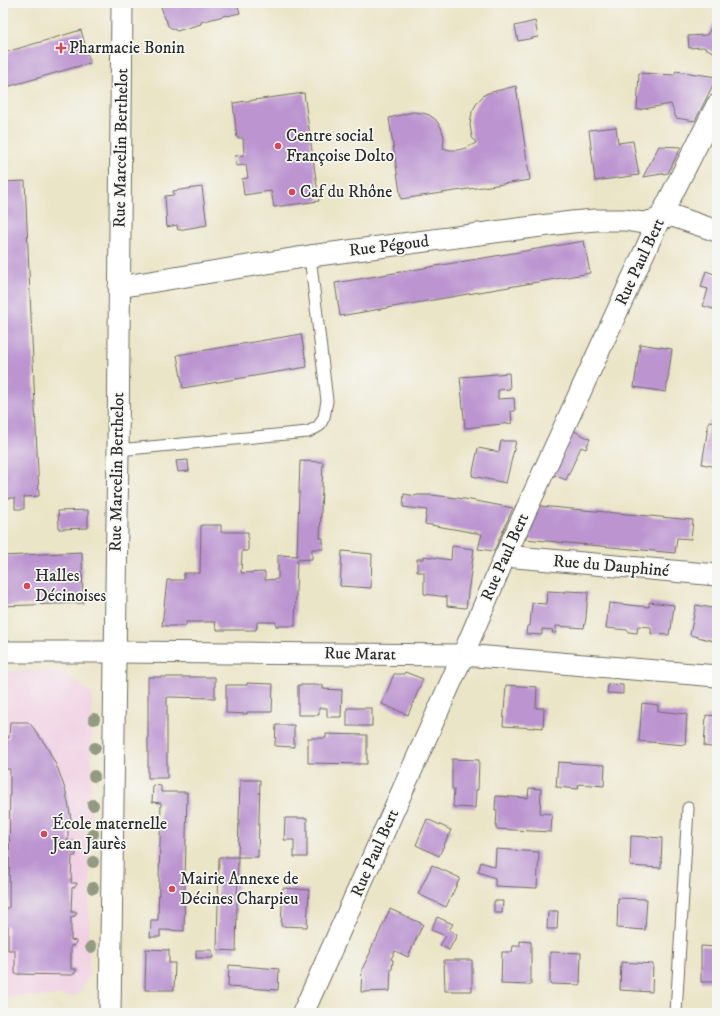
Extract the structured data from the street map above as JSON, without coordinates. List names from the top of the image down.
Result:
{
  "streets": {
    "street": [
      "Rue Marcelin Berthelot",
      "Rue Pégoud",
      "Rue Paul Bert",
      "Rue du Dauphiné",
      "Rue Marat"
    ]
  },
  "crossings": [
    ["Rue Marcelin Berthelot", "Rue Pégoud"],
    ["Rue Marcelin Berthelot", "Rue Marat"],
    ["Rue Pégoud", "Rue Paul Bert"],
    ["Rue Paul Bert", "Rue du Dauphiné"],
    ["Rue Paul Bert", "Rue Marat"]
  ],
  "places": {
    "health": ["Pharmacie Bonin"],
    "other": [
      "Centre social Françoise Dolto",
      "Caf du Rhône",
      "Halles Décinoises",
      "École maternelle Jean Jaurès",
      "Mairie Annexe de Décines Charpieu"
    ]
  }
}
